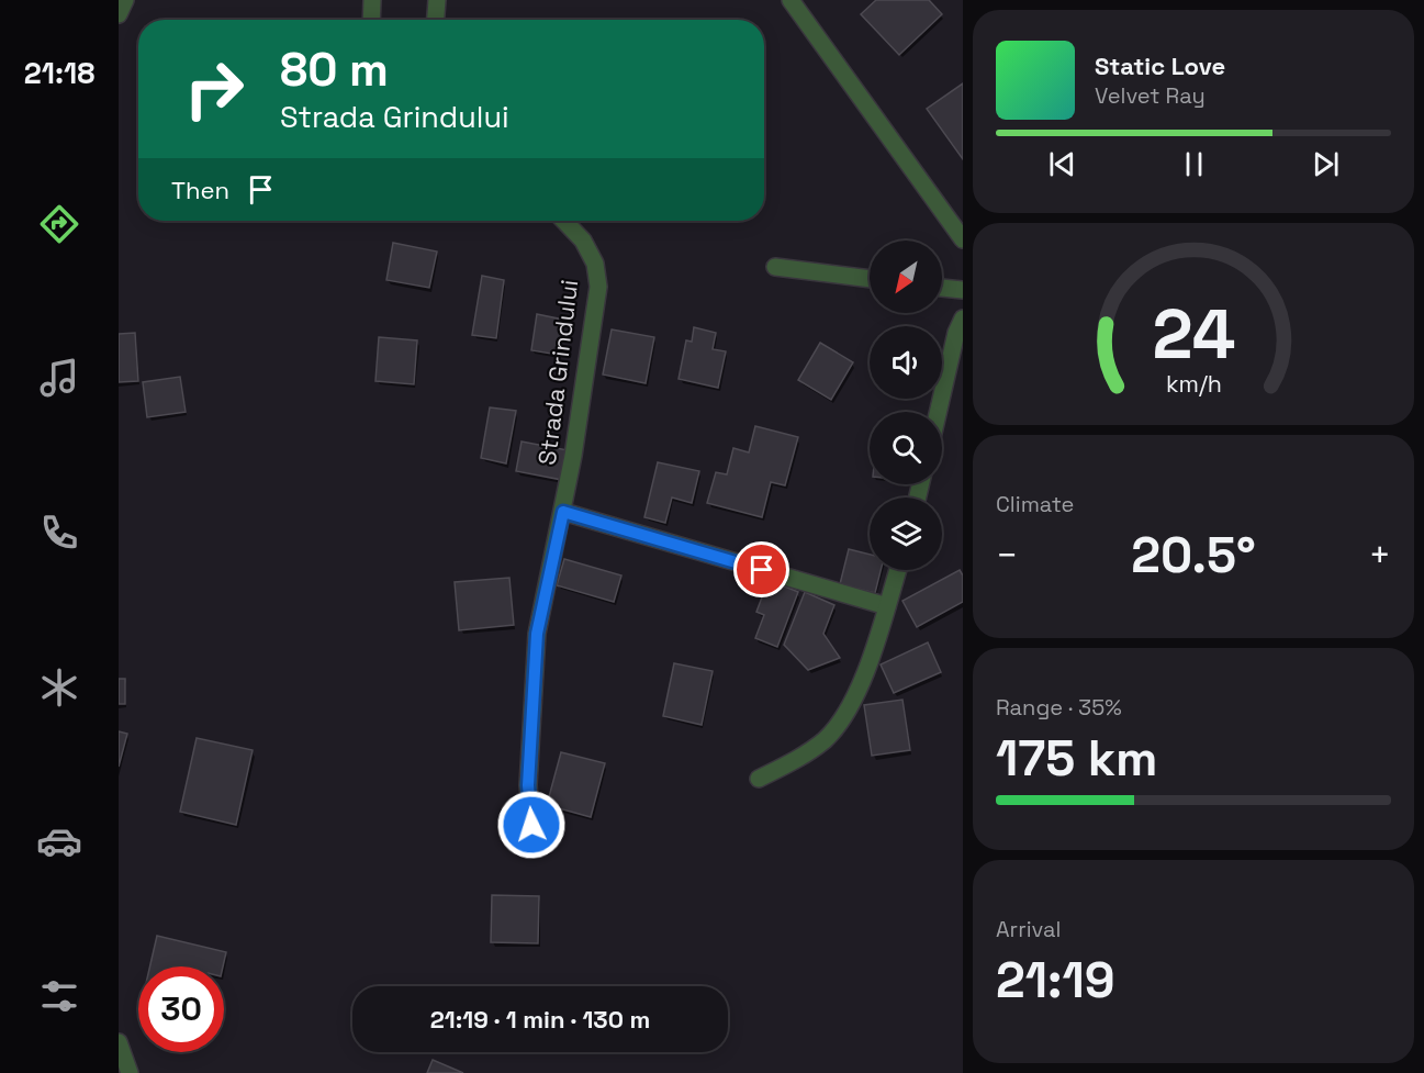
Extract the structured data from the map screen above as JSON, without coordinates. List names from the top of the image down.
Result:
{
  "streets": {
    "street": ["Strada Grindului"]
  },
  "north": "bottom left",
  "page": {
    "tabs": "21:18",
    "turn": ["80 m", "Strada Grindului"],
    "song": ["Static Love", "Velvet Ray"],
    "then": "Then",
    "tile": [
      "Climate",
      ["Range · 35%", "175 km"],
      ["Arrival", "21:19"]
    ],
    "heat": ["−", "20.5°", "+"],
    "limit": "30",
    "trip": "21:19 · 1 min · 130 m",
    "gauge": ["24", "km/h"]
  }
}
